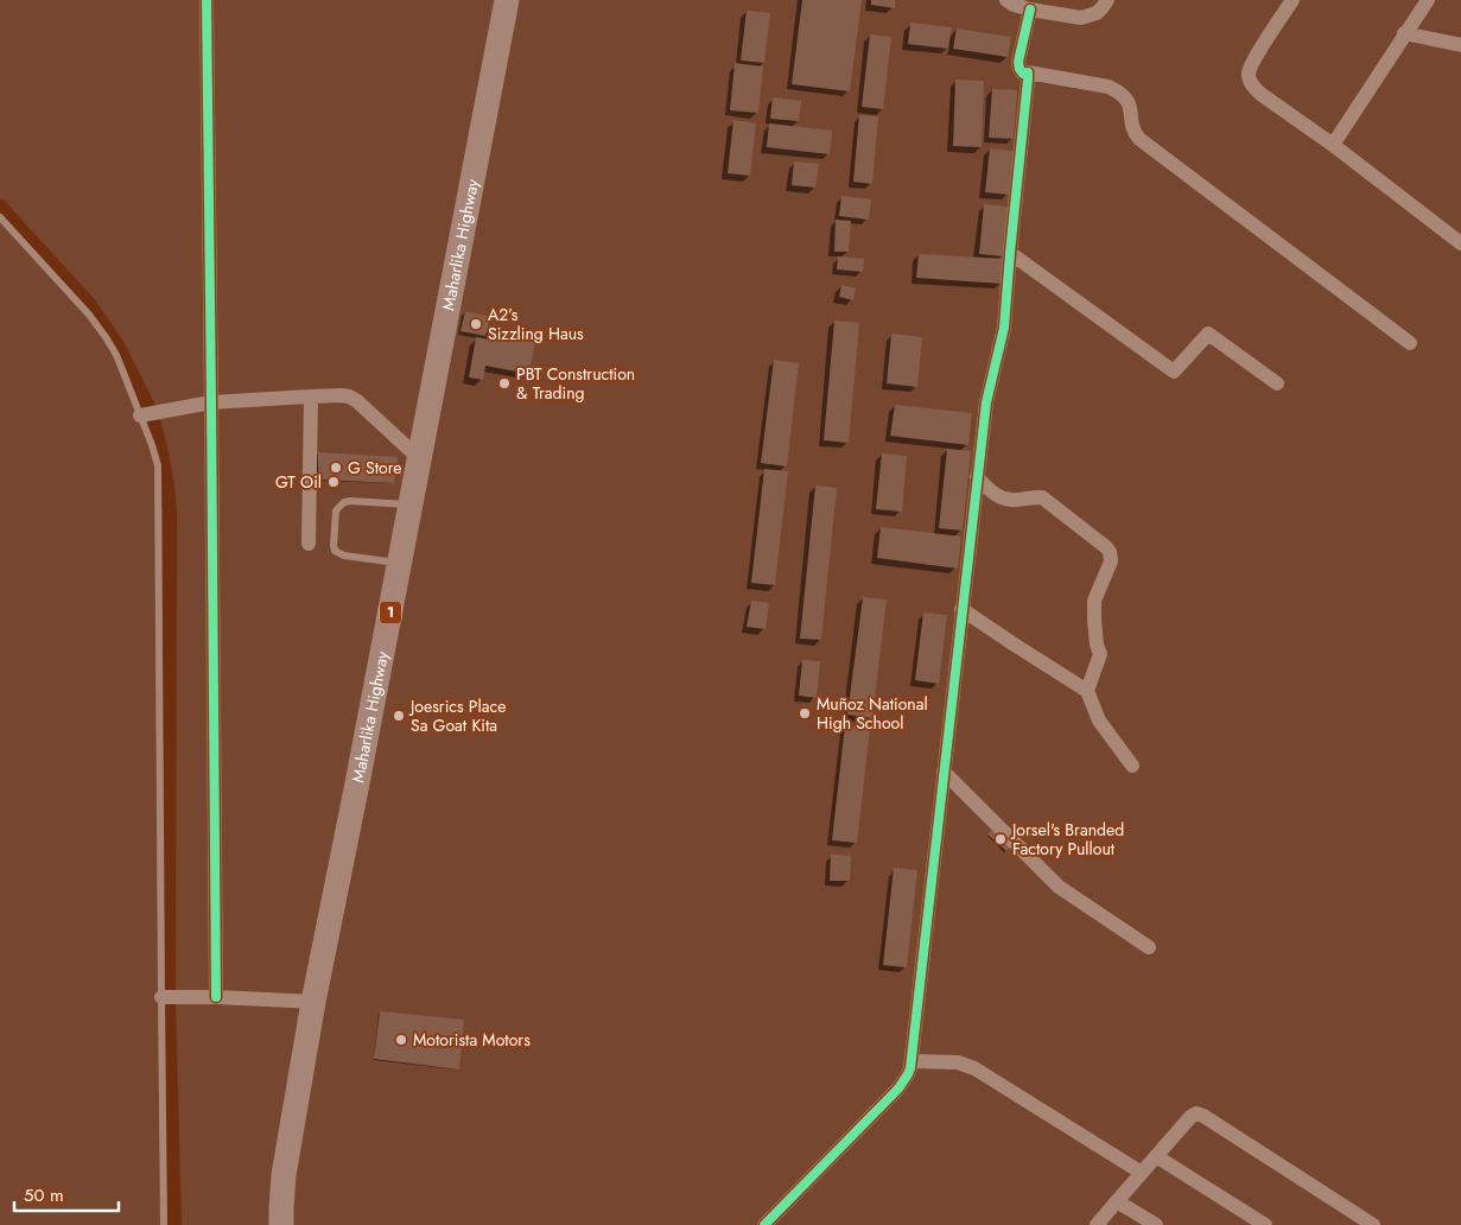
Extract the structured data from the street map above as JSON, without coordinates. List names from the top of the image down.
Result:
{
  "streets": {
    "highway": ["Maharlika Highway", "1"]
  },
  "places": [
    "A2’s Sizzling Haus",
    "PBT Construction & Trading",
    "G Store",
    "GT Oil",
    "Muñoz National High School",
    "Joesrics Place Sa Goat Kita",
    "Jorsel's Branded Factory Pullout",
    "Motorista Motors"
  ],
  "scale_bar": "50 m"
}
